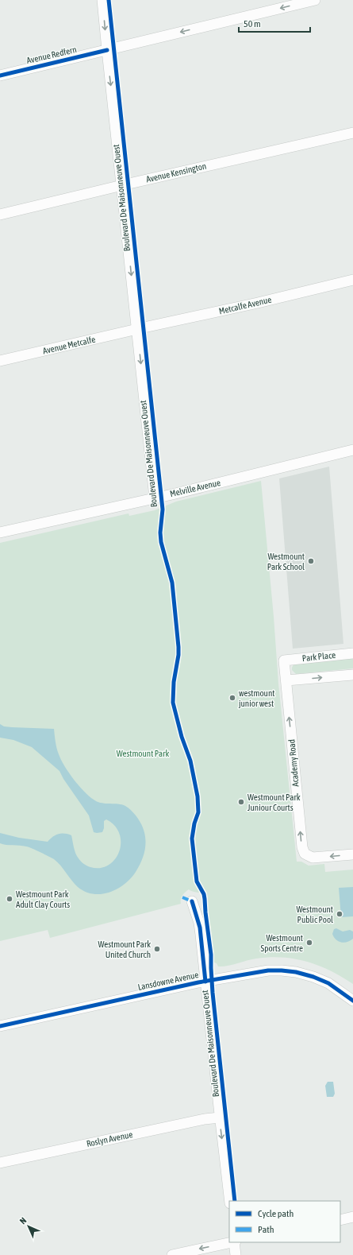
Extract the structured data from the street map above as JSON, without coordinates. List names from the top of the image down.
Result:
{
  "streets": {
    "street": [
      "Avenue Redfern",
      "Avenue Kensington",
      "Boulevard De Maisonneuve Ouest",
      "Metcalfe Avenue",
      "Avenue Metcalfe",
      "Melville Avenue",
      "Park Place",
      "Academy Road",
      "Lansdowne Avenue",
      "Roslyn Avenue"
    ]
  },
  "crossings": [
    ["Avenue Redfern", "Boulevard De Maisonneuve Ouest"],
    ["Avenue Kensington", "Boulevard De Maisonneuve Ouest"],
    ["Boulevard De Maisonneuve Ouest", "Metcalfe Avenue"],
    ["Boulevard De Maisonneuve Ouest", "Avenue Metcalfe"],
    ["Boulevard De Maisonneuve Ouest", "Melville Avenue"],
    ["Boulevard De Maisonneuve Ouest", "Lansdowne Avenue"],
    ["Boulevard De Maisonneuve Ouest", "Roslyn Avenue"],
    ["Metcalfe Avenue", "Avenue Metcalfe"],
    ["Park Place", "Academy Road"]
  ],
  "one_way": ["Avenue Redfern", "Boulevard De Maisonneuve Ouest", "Academy Road"],
  "parks": ["Westmount Park"],
  "places": [
    "Westmount Park School",
    "westmount junior west",
    "Westmount Park Juniour Courts",
    "Westmount Park Adult Clay Courts",
    "Westmount Public Pool",
    "Westmount Sports Centre",
    "Westmount Park United Church"
  ],
  "legend": ["Cycle path", "Path"],
  "scale_bar": "50 m",
  "north": "top left"
}
